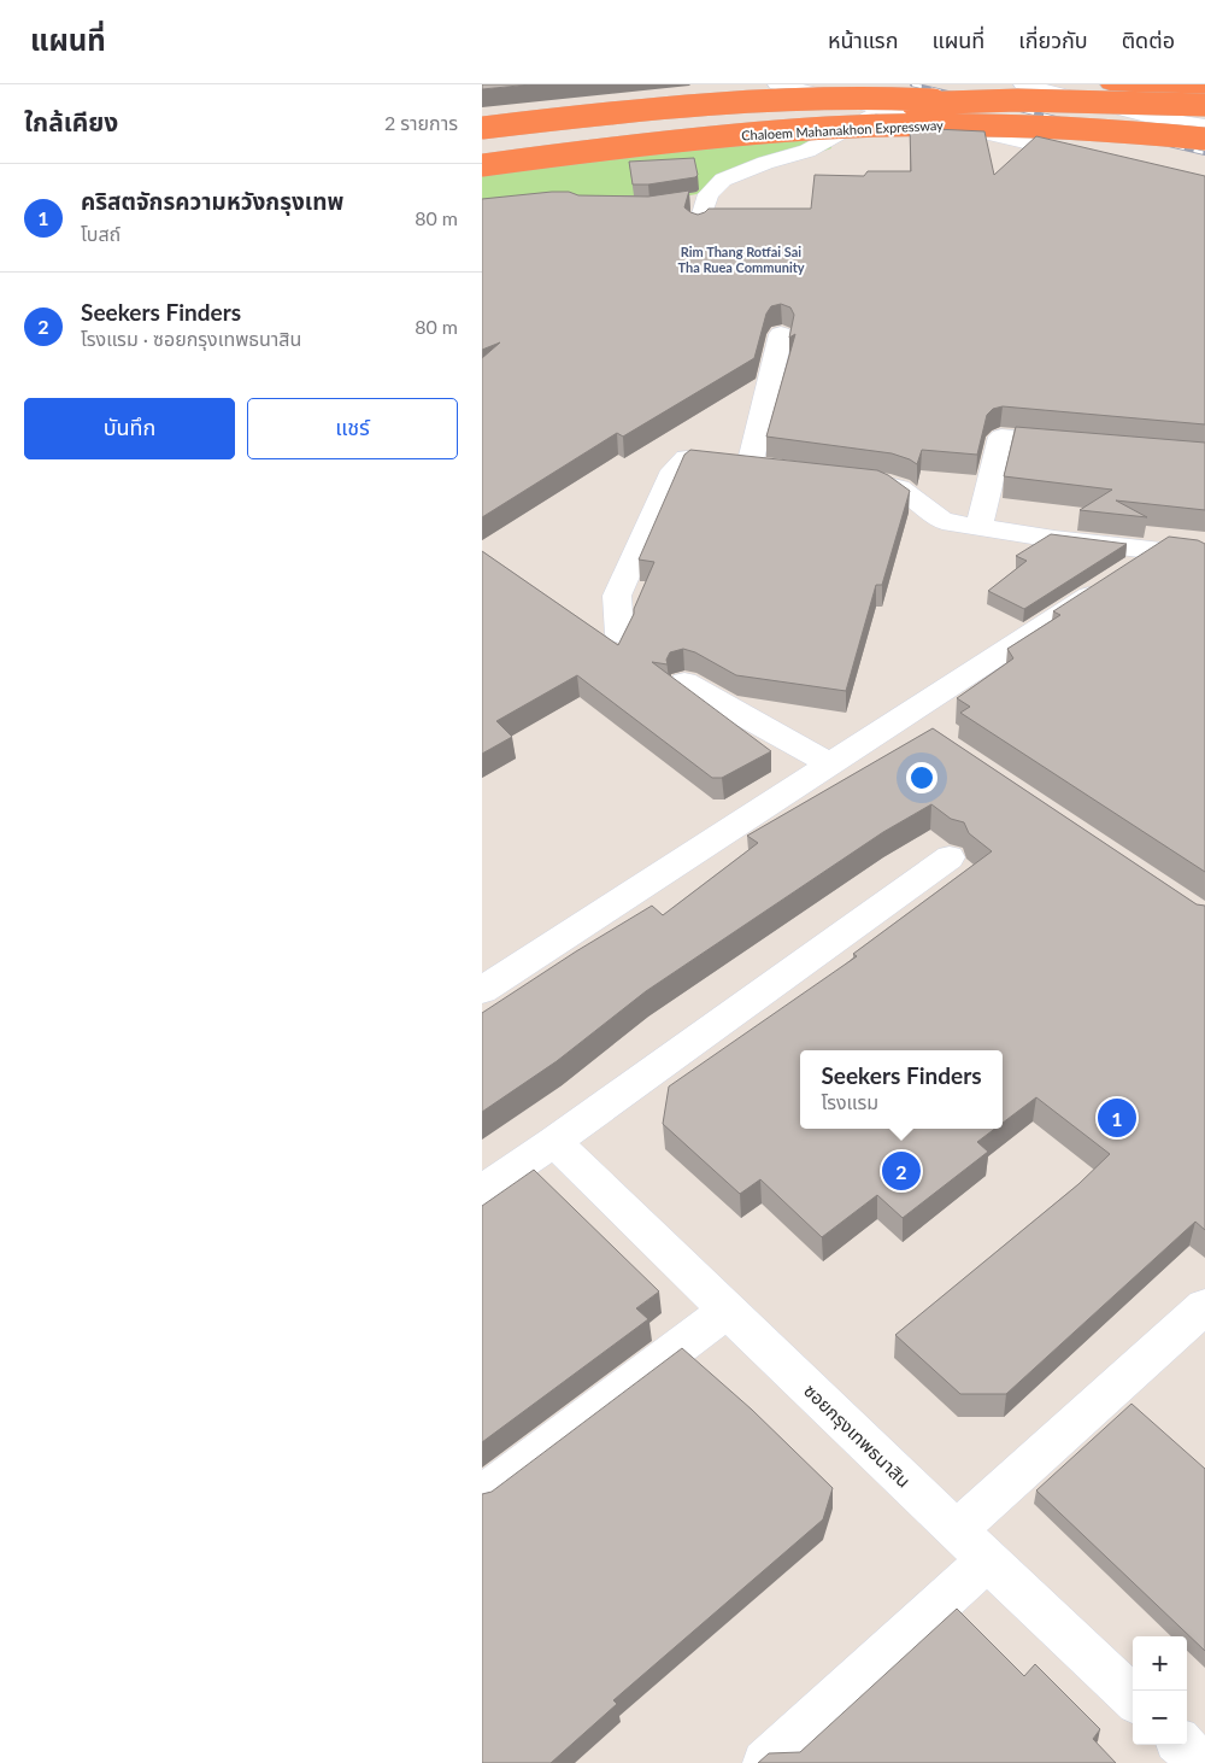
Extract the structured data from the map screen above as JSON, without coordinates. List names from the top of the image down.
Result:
{
  "streets": {
    "highway": ["Chaloem Mahanakhon Expressway"],
    "street": ["ซอยกรุงเทพธนาสิน"]
  },
  "districts": ["Rim Thang Rotfai Sai Tha Ruea Community"],
  "page": {
    "header": "แผนที่",
    "nav": [
      "หน้าแรก",
      "แผนที่",
      "เกี่ยวกับ",
      "ติดต่อ"
    ],
    "heading": ["ใกล้เคียง", "2 รายการ"],
    "list": [
      {
        "mark": "1",
        "name": "คริสตจักรความหวังกรุงเทพ",
        "note": "โบสถ์",
        "value": "80 m"
      },
      {
        "mark": "2",
        "name": "Seekers Finders",
        "note": "โรงแรม · ซอยกรุงเทพธนาสิน",
        "value": "80 m"
      }
    ],
    "buttons": ["บันทึก", "แชร์"],
    "popup": ["Seekers Finders", "โรงแรม"],
    "pins": ["1", "2"],
    "map_buttons": ["+", "−"]
  }
}
